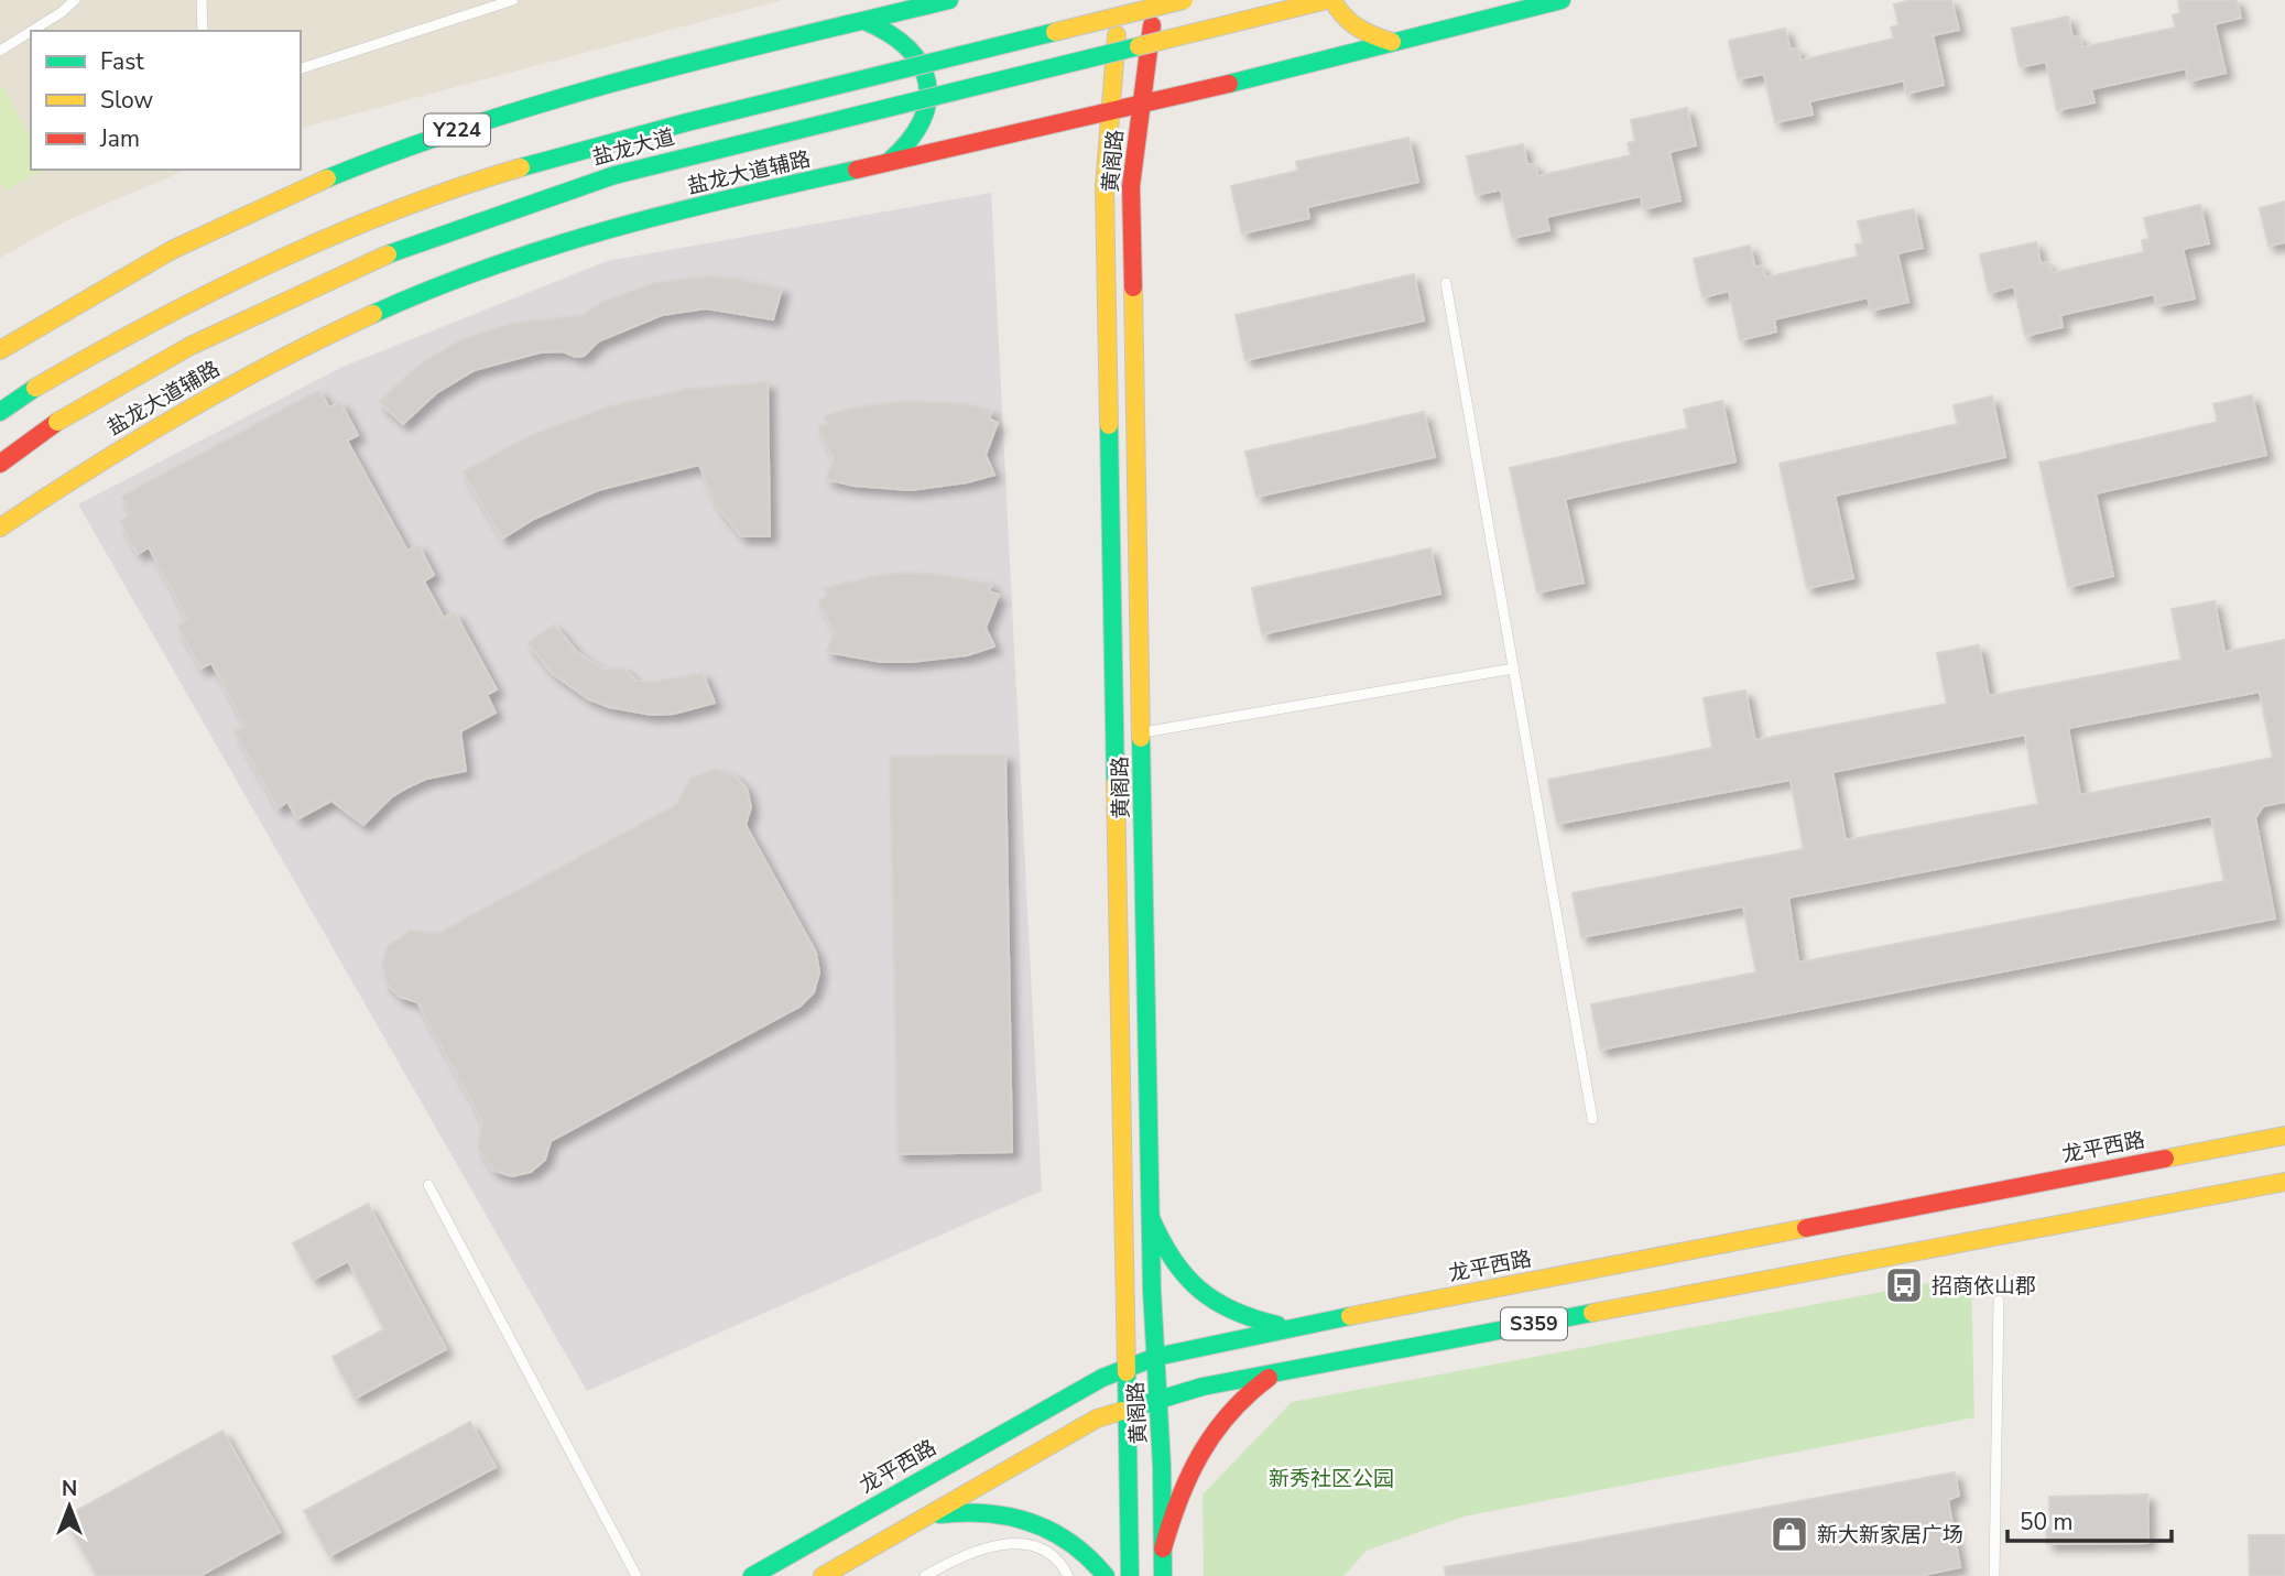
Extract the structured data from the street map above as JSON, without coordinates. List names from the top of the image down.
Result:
{
  "streets": {
    "main road": [
      "Y224",
      "盐龙大道",
      "黄阁路",
      "盐龙大道辅路",
      "龙平西路",
      "S359"
    ]
  },
  "crossings": [
    ["黄阁路", "盐龙大道辅路"],
    ["黄阁路", "龙平西路"]
  ],
  "parks": ["新秀社区公园"],
  "places": {
    "bus stop": ["招商依山郡"],
    "shop": ["新大新家居广场"]
  },
  "legend": ["Fast", "Slow", "Jam"],
  "scale_bar": "50 m",
  "north": "top"
}
